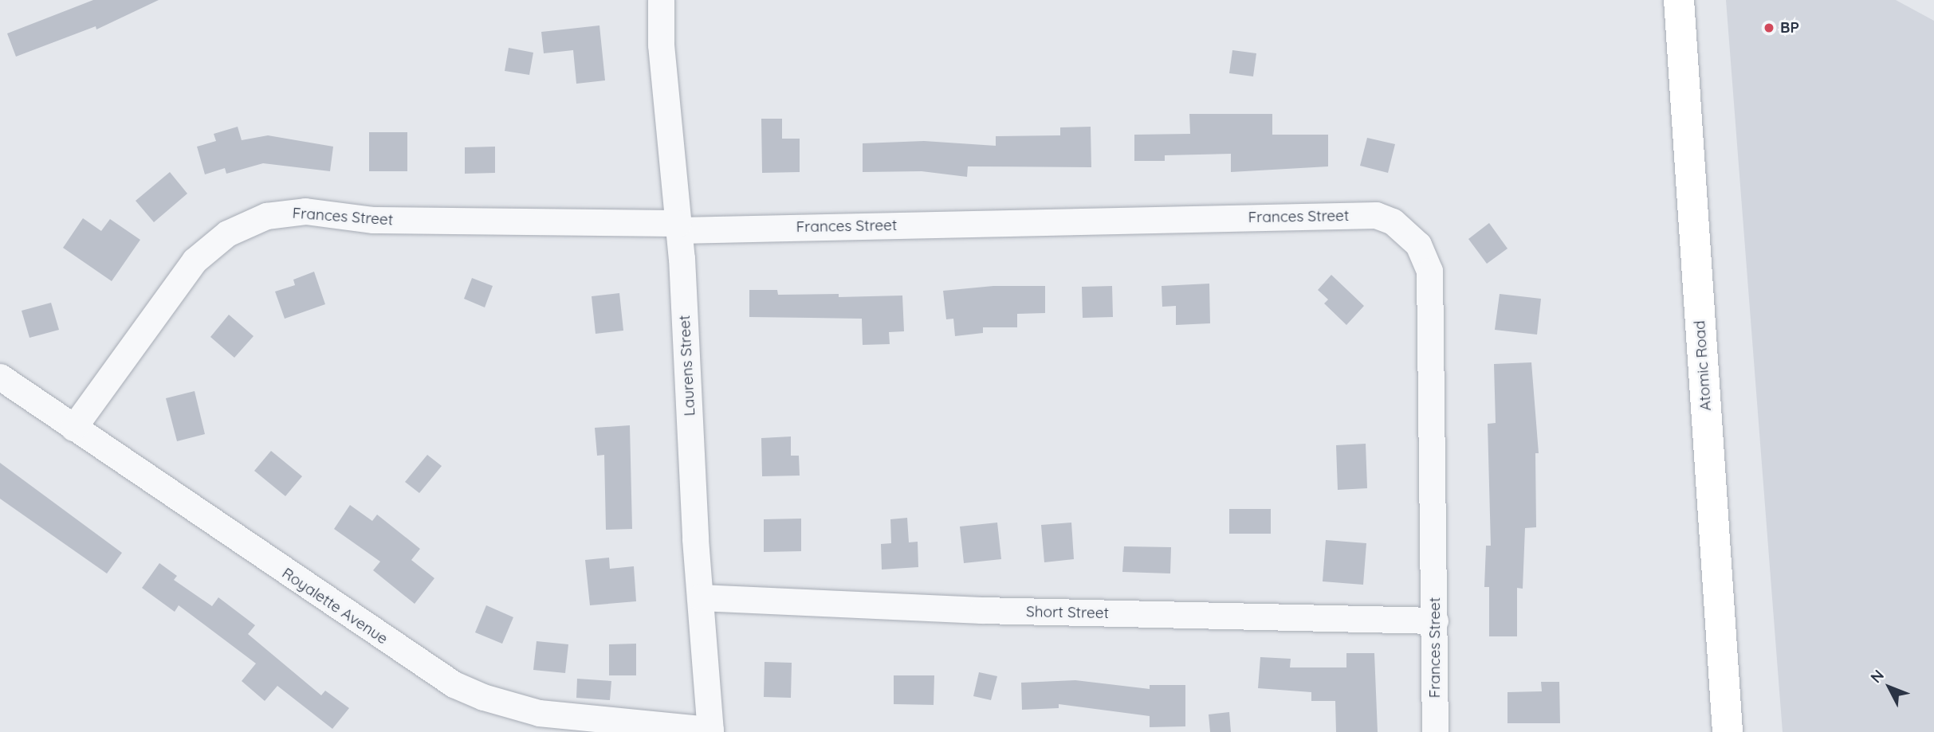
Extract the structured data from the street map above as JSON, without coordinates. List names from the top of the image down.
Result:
{
  "streets": {
    "main road": ["Atomic Road"],
    "street": [
      "Frances Street",
      "Laurens Street",
      "Royalette Avenue",
      "Short Street"
    ]
  },
  "crossings": [
    ["Frances Street", "Laurens Street"],
    ["Frances Street", "Royalette Avenue"],
    ["Frances Street", "Short Street"],
    ["Laurens Street", "Royalette Avenue"],
    ["Laurens Street", "Short Street"]
  ],
  "places": ["BP"],
  "north": "top left"
}
